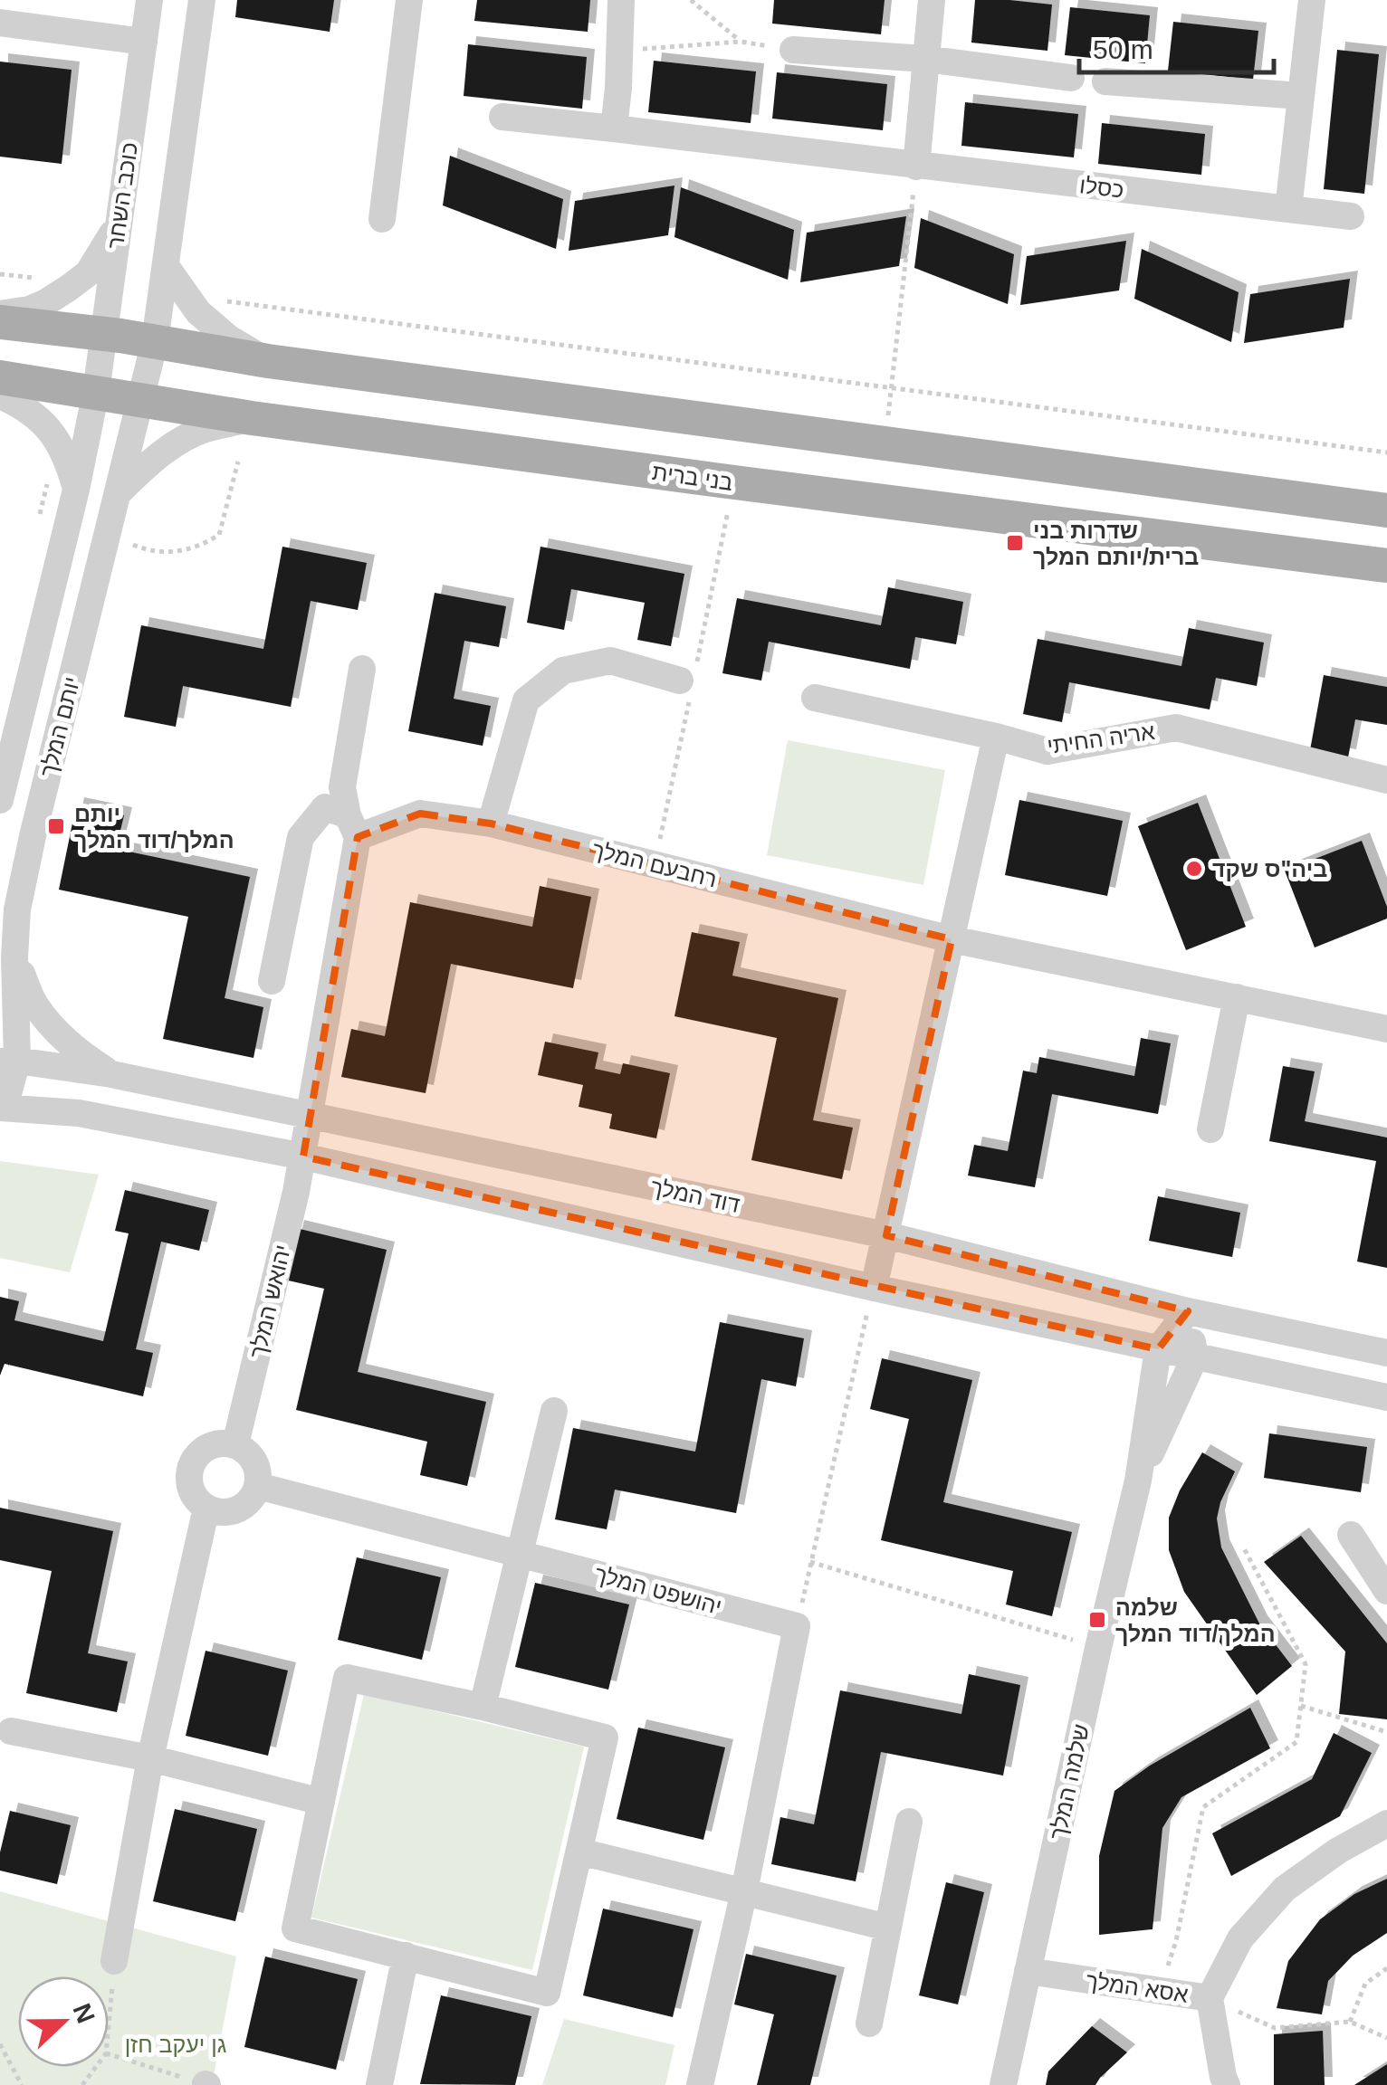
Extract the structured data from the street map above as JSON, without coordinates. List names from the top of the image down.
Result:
{
  "streets": {
    "main road": ["בני ברית"],
    "street": [
      "כסלו",
      "כוכב השחר",
      "יותם המלך",
      "אריה החיתי",
      "רחבעם המלך",
      "דוד המלך",
      "יהואש המלך",
      "יהושפט המלך",
      "שלמה המלך",
      "אסא המלך"
    ]
  },
  "crossings": [
    ["כוכב השחר", "בני ברית"],
    ["כוכב השחר", "יותם המלך"],
    ["בני ברית", "יותם המלך"],
    ["יותם המלך", "דוד המלך"],
    ["דוד המלך", "שלמה המלך"],
    ["יהואש המלך", "יהושפט המלך"],
    ["שלמה המלך", "אסא המלך"]
  ],
  "parks": ["גן יעקב חזן"],
  "places": {
    "transit": ["שדרות בני ברית/יותם המלך", "יותם המלך/דוד המלך", "שלמה המלך/דוד המלך"],
    "other": ["ביה\"ס שקד"]
  },
  "scale_bar": "50 m",
  "north": "right"
}
